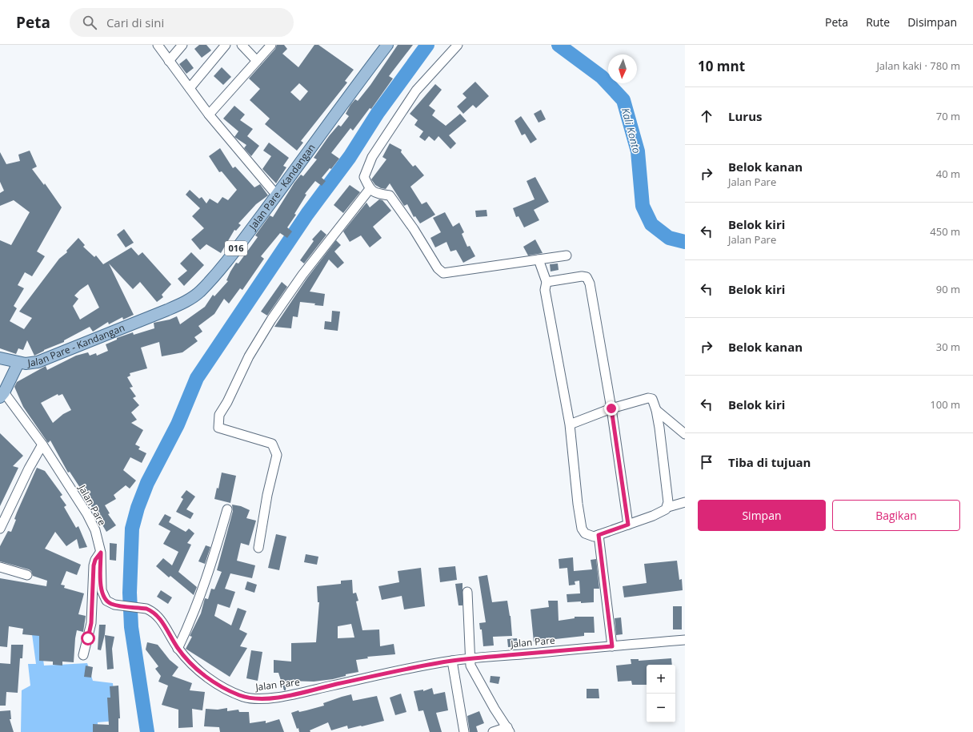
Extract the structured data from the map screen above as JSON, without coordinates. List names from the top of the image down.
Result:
{
  "streets": {
    "main road": ["Jalan Pare - Kandangan", "016"],
    "street": ["Jalan Pare"]
  },
  "water": ["Kali Konto"],
  "north": "bottom",
  "page": {
    "header": "Peta",
    "search": "Cari di sini",
    "nav": ["Peta", "Rute", "Disimpan"],
    "heading": ["10 mnt", "Jalan kaki · 780 m"],
    "list": [
      ["Lurus", "70 m"],
      ["Belok kanan", "Jalan Pare", "40 m"],
      ["Belok kiri", "Jalan Pare", "450 m"],
      ["Belok kiri", "90 m"],
      ["Belok kanan", "30 m"],
      ["Belok kiri", "100 m"],
      "Tiba di tujuan"
    ],
    "buttons": ["Simpan", "Bagikan"],
    "map_buttons": ["+", "−"]
  }
}
